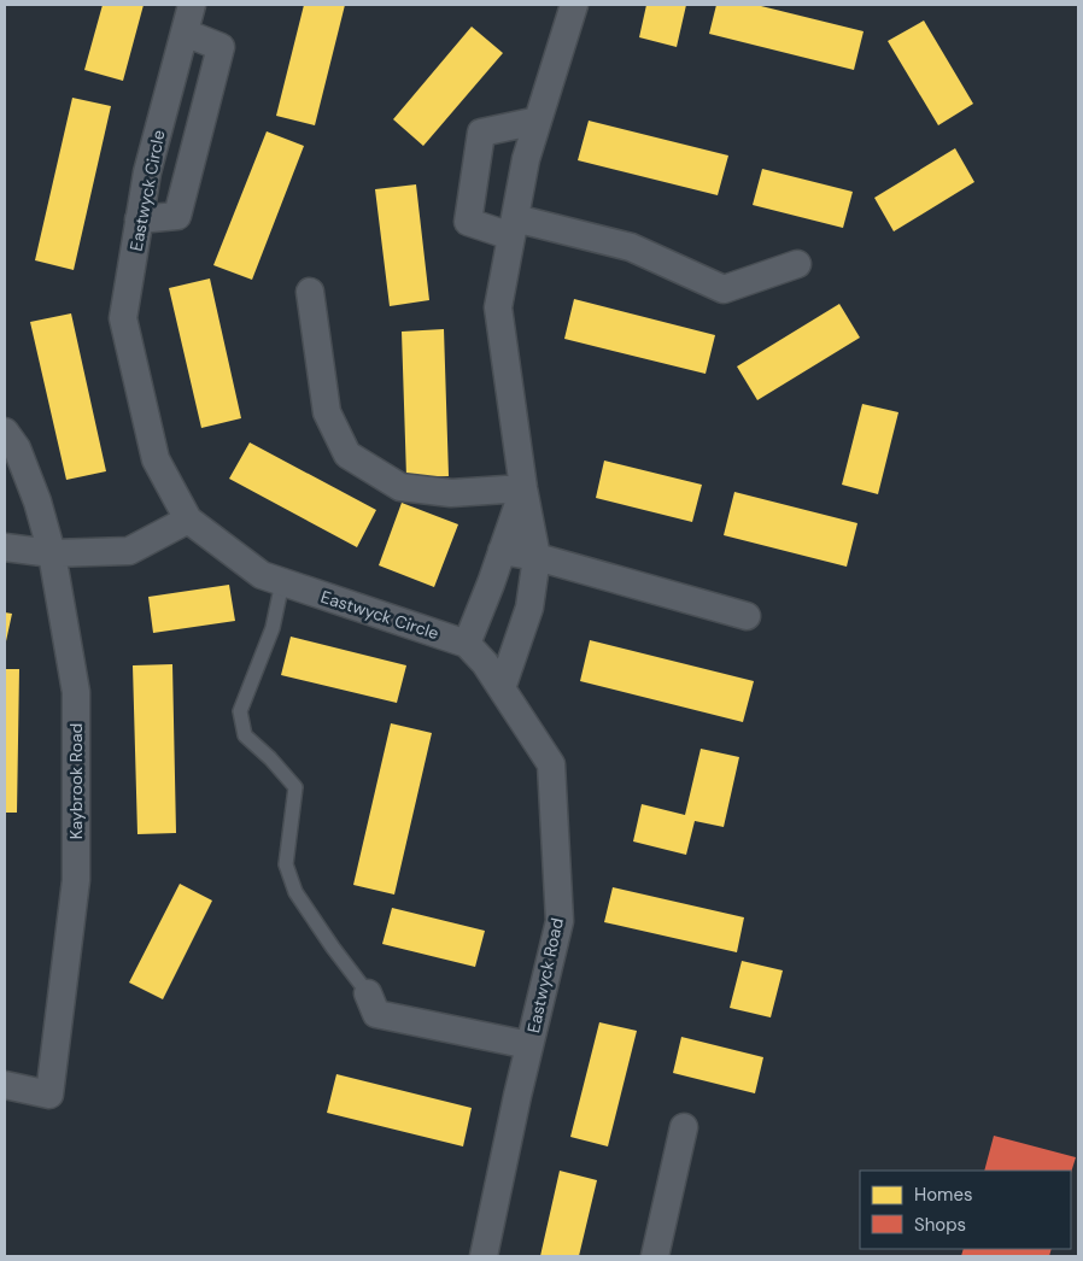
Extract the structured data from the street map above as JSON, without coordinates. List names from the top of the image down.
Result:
{
  "streets": {
    "street": ["Eastwyck Circle", "Kaybrook Road", "Eastwyck Road"]
  },
  "crossings": [
    ["Eastwyck Circle", "Eastwyck Road"]
  ],
  "legend": ["Homes", "Shops"]
}
